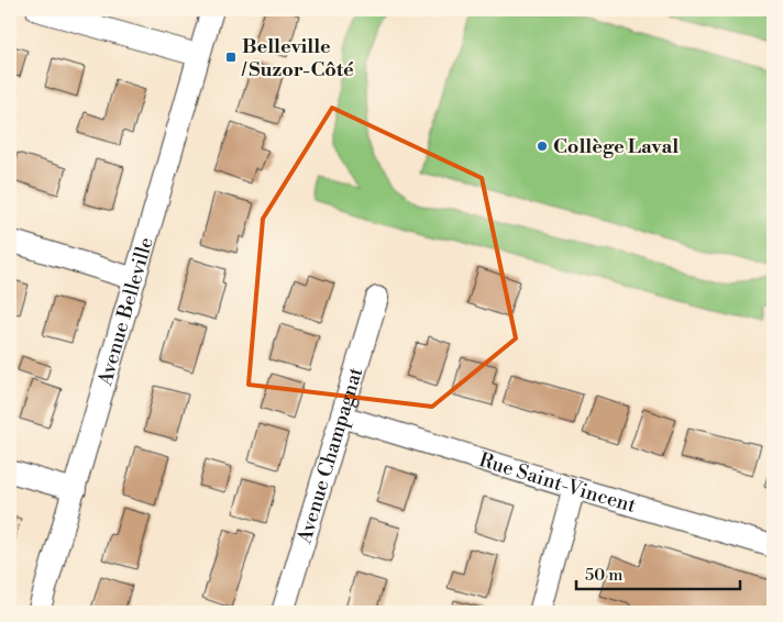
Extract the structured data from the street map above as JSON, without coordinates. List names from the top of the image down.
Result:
{
  "streets": {
    "street": ["Avenue Belleville", "Avenue Champagnat", "Rue Saint-Vincent"]
  },
  "crossings": [
    ["Avenue Champagnat", "Rue Saint-Vincent"]
  ],
  "places": {
    "transit": ["Belleville / Suzor-Côté"],
    "other": ["Collège Laval"]
  },
  "scale_bar": "50 m"
}
